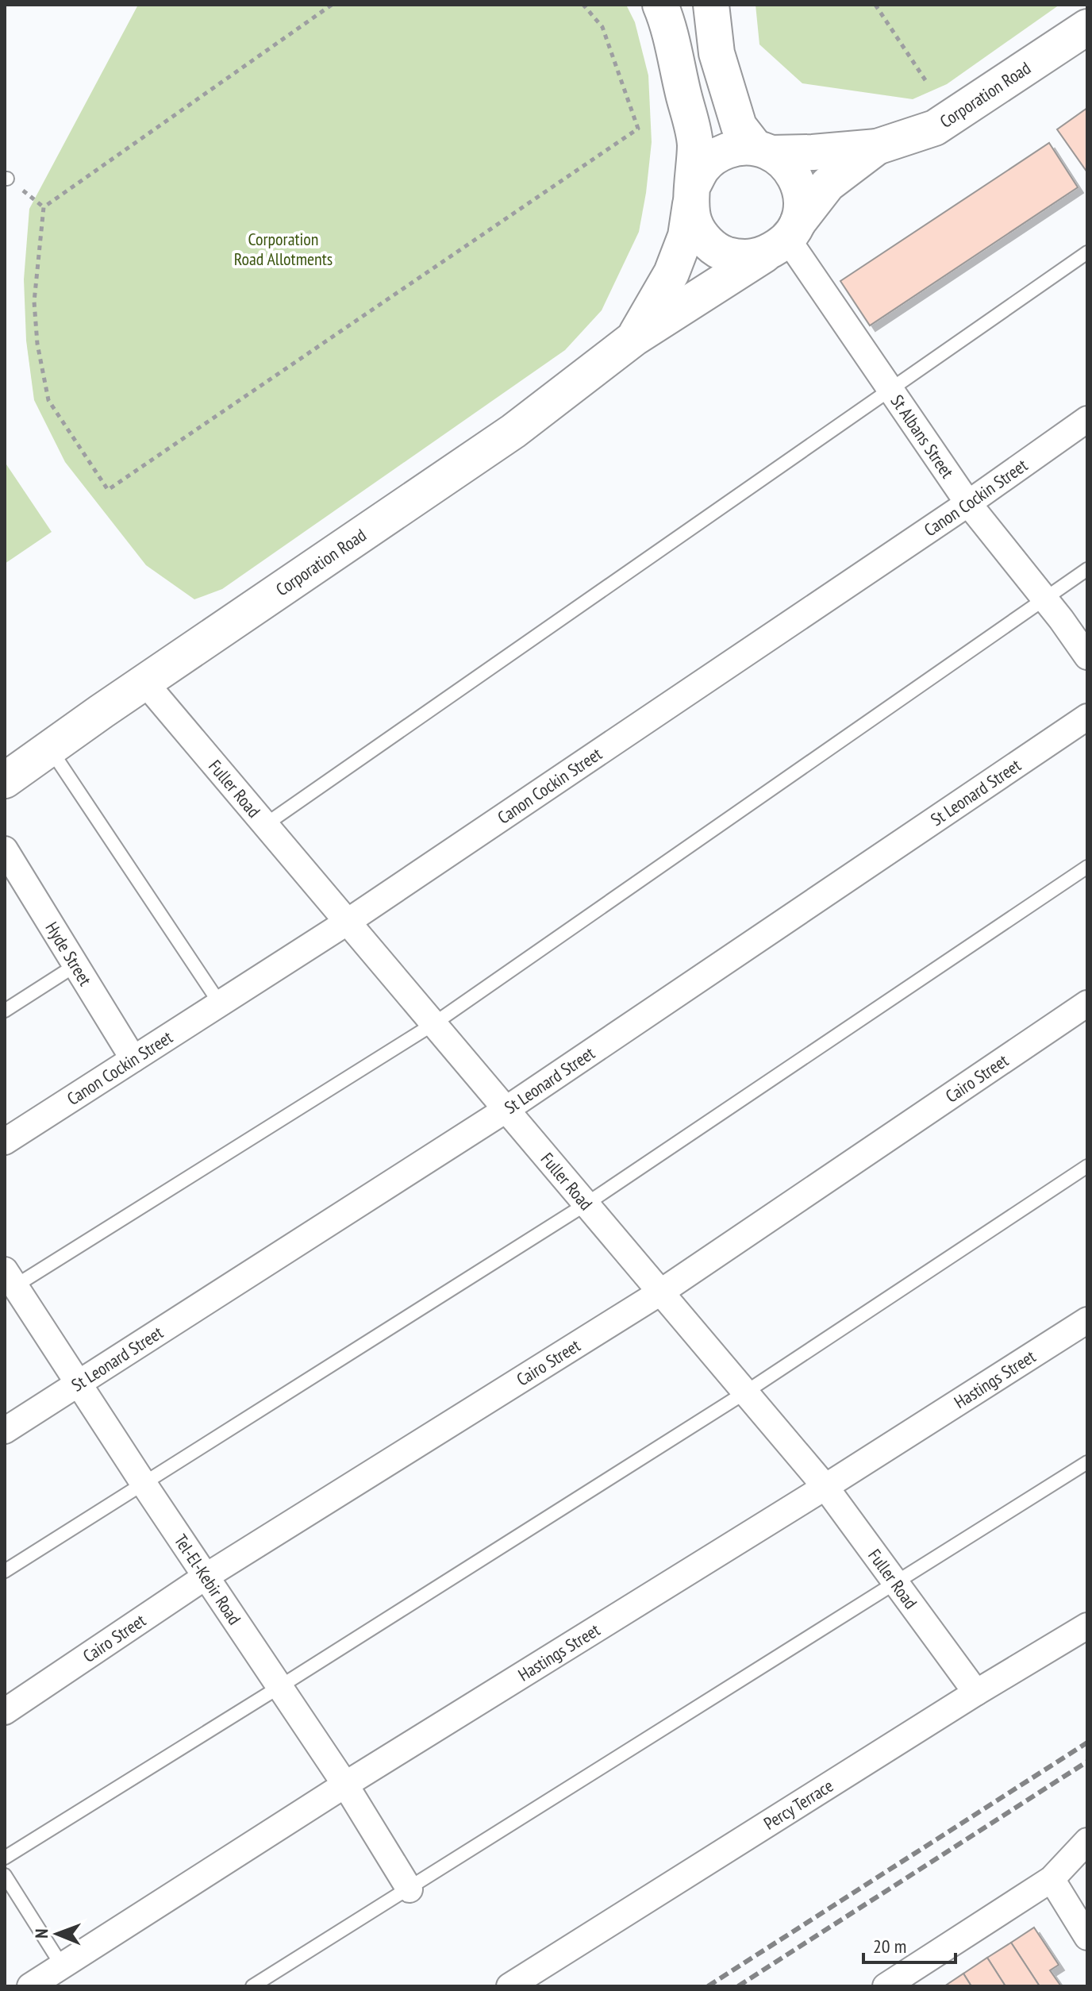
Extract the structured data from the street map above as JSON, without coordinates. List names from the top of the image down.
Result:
{
  "streets": {
    "street": [
      "Corporation Road",
      "St Albans Street",
      "Canon Cockin Street",
      "Fuller Road",
      "St Leonard Street",
      "Hyde Street",
      "Cairo Street",
      "Hastings Street",
      "Tel-El-Kebir Road",
      "Percy Terrace"
    ]
  },
  "crossings": [
    ["Corporation Road", "St Albans Street"],
    ["Corporation Road", "Fuller Road"],
    ["St Albans Street", "Canon Cockin Street"],
    ["Canon Cockin Street", "Fuller Road"],
    ["Canon Cockin Street", "Hyde Street"],
    ["Fuller Road", "St Leonard Street"],
    ["Fuller Road", "Cairo Street"],
    ["Fuller Road", "Hastings Street"],
    ["Fuller Road", "Percy Terrace"],
    ["St Leonard Street", "Tel-El-Kebir Road"],
    ["Cairo Street", "Tel-El-Kebir Road"],
    ["Hastings Street", "Tel-El-Kebir Road"]
  ],
  "parks": ["Corporation Road Allotments"],
  "scale_bar": "20 m",
  "north": "left"
}
